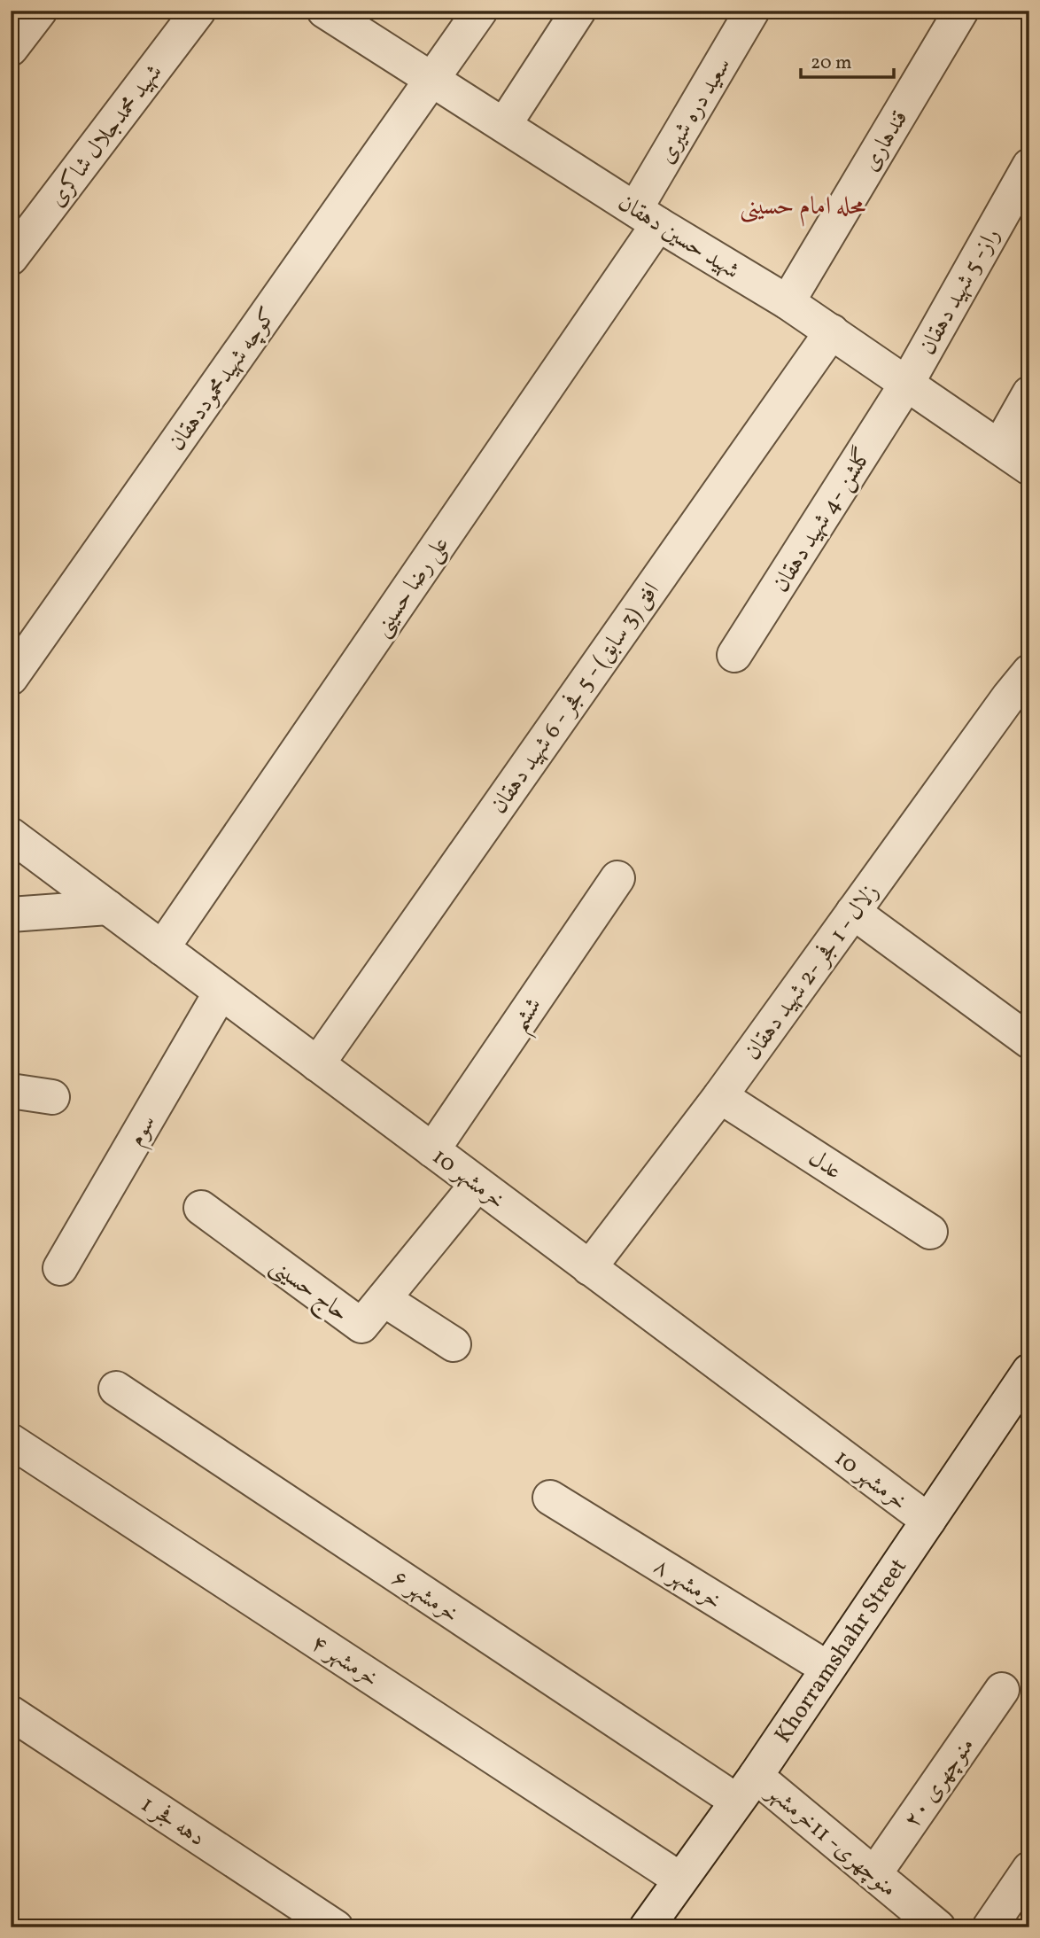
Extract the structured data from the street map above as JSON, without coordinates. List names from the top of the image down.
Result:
{
  "streets": {
    "street": [
      "سعید دره شیری",
      "شهید محمدجلال شاکری",
      "قندهاری",
      "شهید حسین دهقان",
      "راز- 5 شهید دهقان",
      "کوچه شهیدمحموددهقان",
      "گلشن -4 شهید دهقان",
      "علی رضا حسینی",
      "افق (3 سابق) - 5 فجر - 6 شهید دهقان",
      "زلال - 1 فجر -2 شهید دهقان",
      "ششم",
      "سوم",
      "عدل",
      "خرمشهر 10",
      "حاج حسینی",
      "خرمشهر ۸",
      "خرمشهر ۶",
      "Khorramshahr Street",
      "خرمشهر ۴",
      "منوچهری ۲۰",
      "دهه فجر 1",
      "منوچهری- 11خرمشهر"
    ]
  },
  "crossings": [
    ["سعید دره شیری", "شهید حسین دهقان"],
    ["سعید دره شیری", "علی رضا حسینی"],
    ["قندهاری", "شهید حسین دهقان"],
    ["شهید حسین دهقان", "راز- 5 شهید دهقان"],
    ["شهید حسین دهقان", "کوچه شهیدمحموددهقان"],
    ["شهید حسین دهقان", "گلشن -4 شهید دهقان"],
    ["شهید حسین دهقان", "علی رضا حسینی"],
    ["شهید حسین دهقان", "افق (3 سابق) - 5 فجر - 6 شهید دهقان"],
    ["راز- 5 شهید دهقان", "گلشن -4 شهید دهقان"],
    ["علی رضا حسینی", "خرمشهر 10"],
    ["افق (3 سابق) - 5 فجر - 6 شهید دهقان", "خرمشهر 10"],
    ["زلال - 1 فجر -2 شهید دهقان", "عدل"],
    ["زلال - 1 فجر -2 شهید دهقان", "خرمشهر 10"],
    ["ششم", "خرمشهر 10"],
    ["سوم", "خرمشهر 10"],
    ["خرمشهر 10", "حاج حسینی"],
    ["خرمشهر 10", "Khorramshahr Street"],
    ["خرمشهر ۸", "Khorramshahr Street"],
    ["خرمشهر ۶", "Khorramshahr Street"],
    ["خرمشهر ۶", "منوچهری- 11خرمشهر"],
    ["Khorramshahr Street", "خرمشهر ۴"],
    ["Khorramshahr Street", "منوچهری- 11خرمشهر"],
    ["منوچهری ۲۰", "منوچهری- 11خرمشهر"]
  ],
  "districts": ["محله امام حسینی"],
  "scale_bar": "20 m"
}
